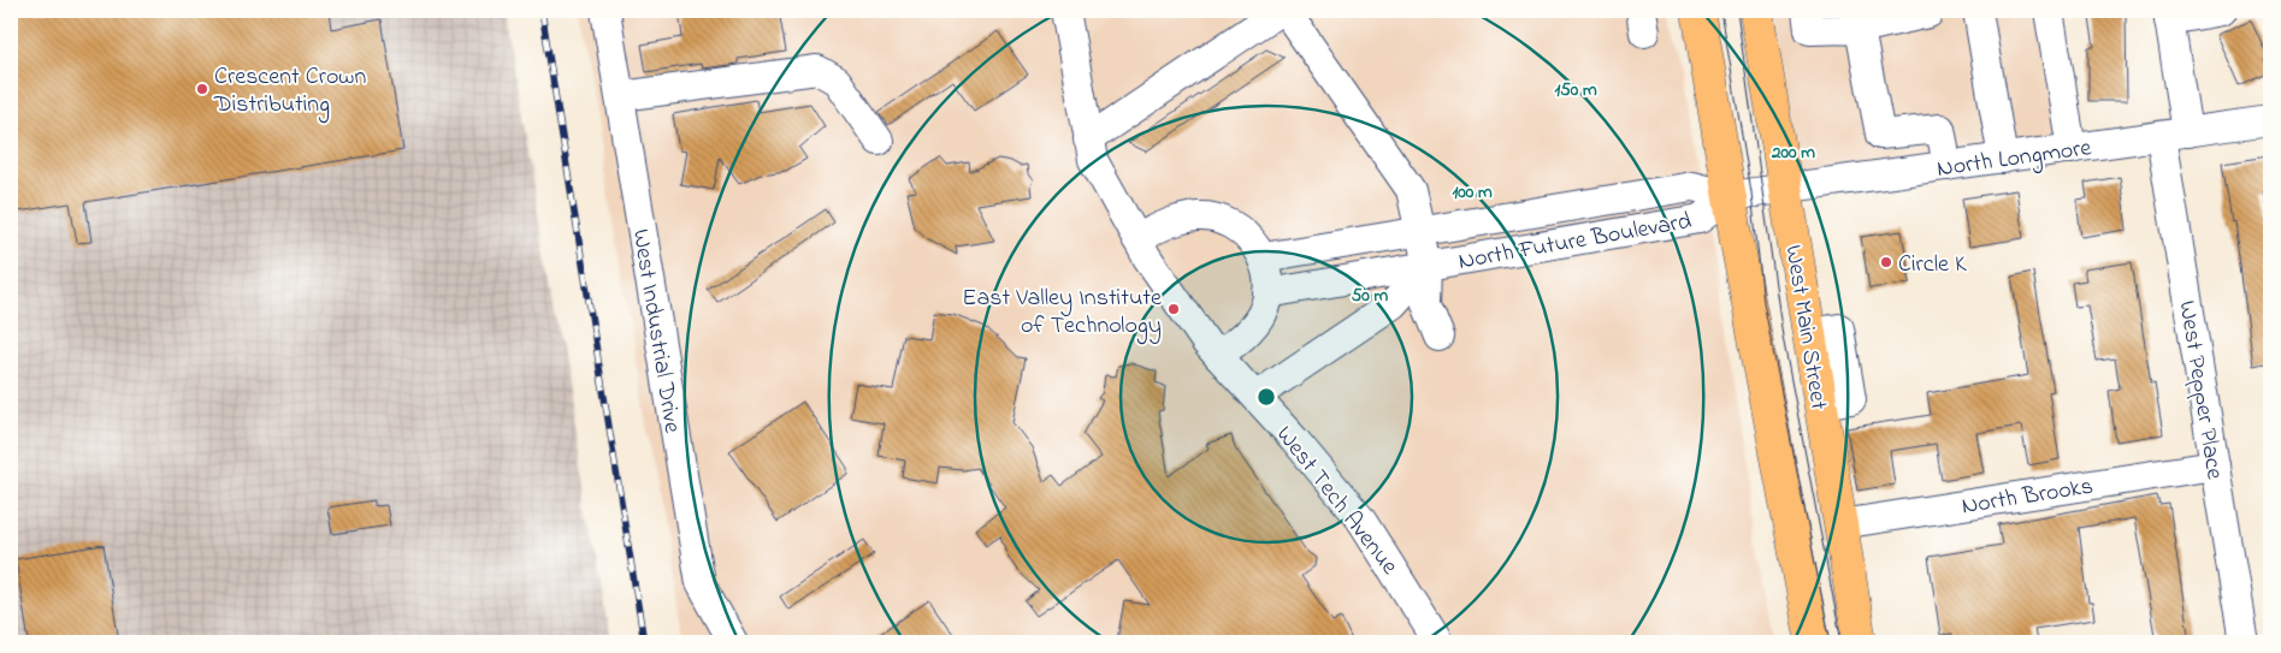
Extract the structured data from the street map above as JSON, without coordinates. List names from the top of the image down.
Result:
{
  "streets": {
    "main road": ["West Main Street"],
    "street": [
      "North Longmore",
      "North Future Boulevard",
      "West Industrial Drive",
      "West Pepper Place",
      "North Brooks",
      "West Tech Avenue"
    ]
  },
  "crossings": [
    ["North Longmore", "North Future Boulevard"],
    ["North Longmore", "West Main Street"],
    ["North Longmore", "West Pepper Place"],
    ["North Future Boulevard", "West Main Street"],
    ["West Main Street", "North Brooks"],
    ["West Pepper Place", "North Brooks"]
  ],
  "places": ["Crescent Crown Distributing", "Circle K", "East Valley Institute of Technology"],
  "rings": [
    "150 m",
    "200 m",
    "100 m",
    "50 m"
  ]
}
